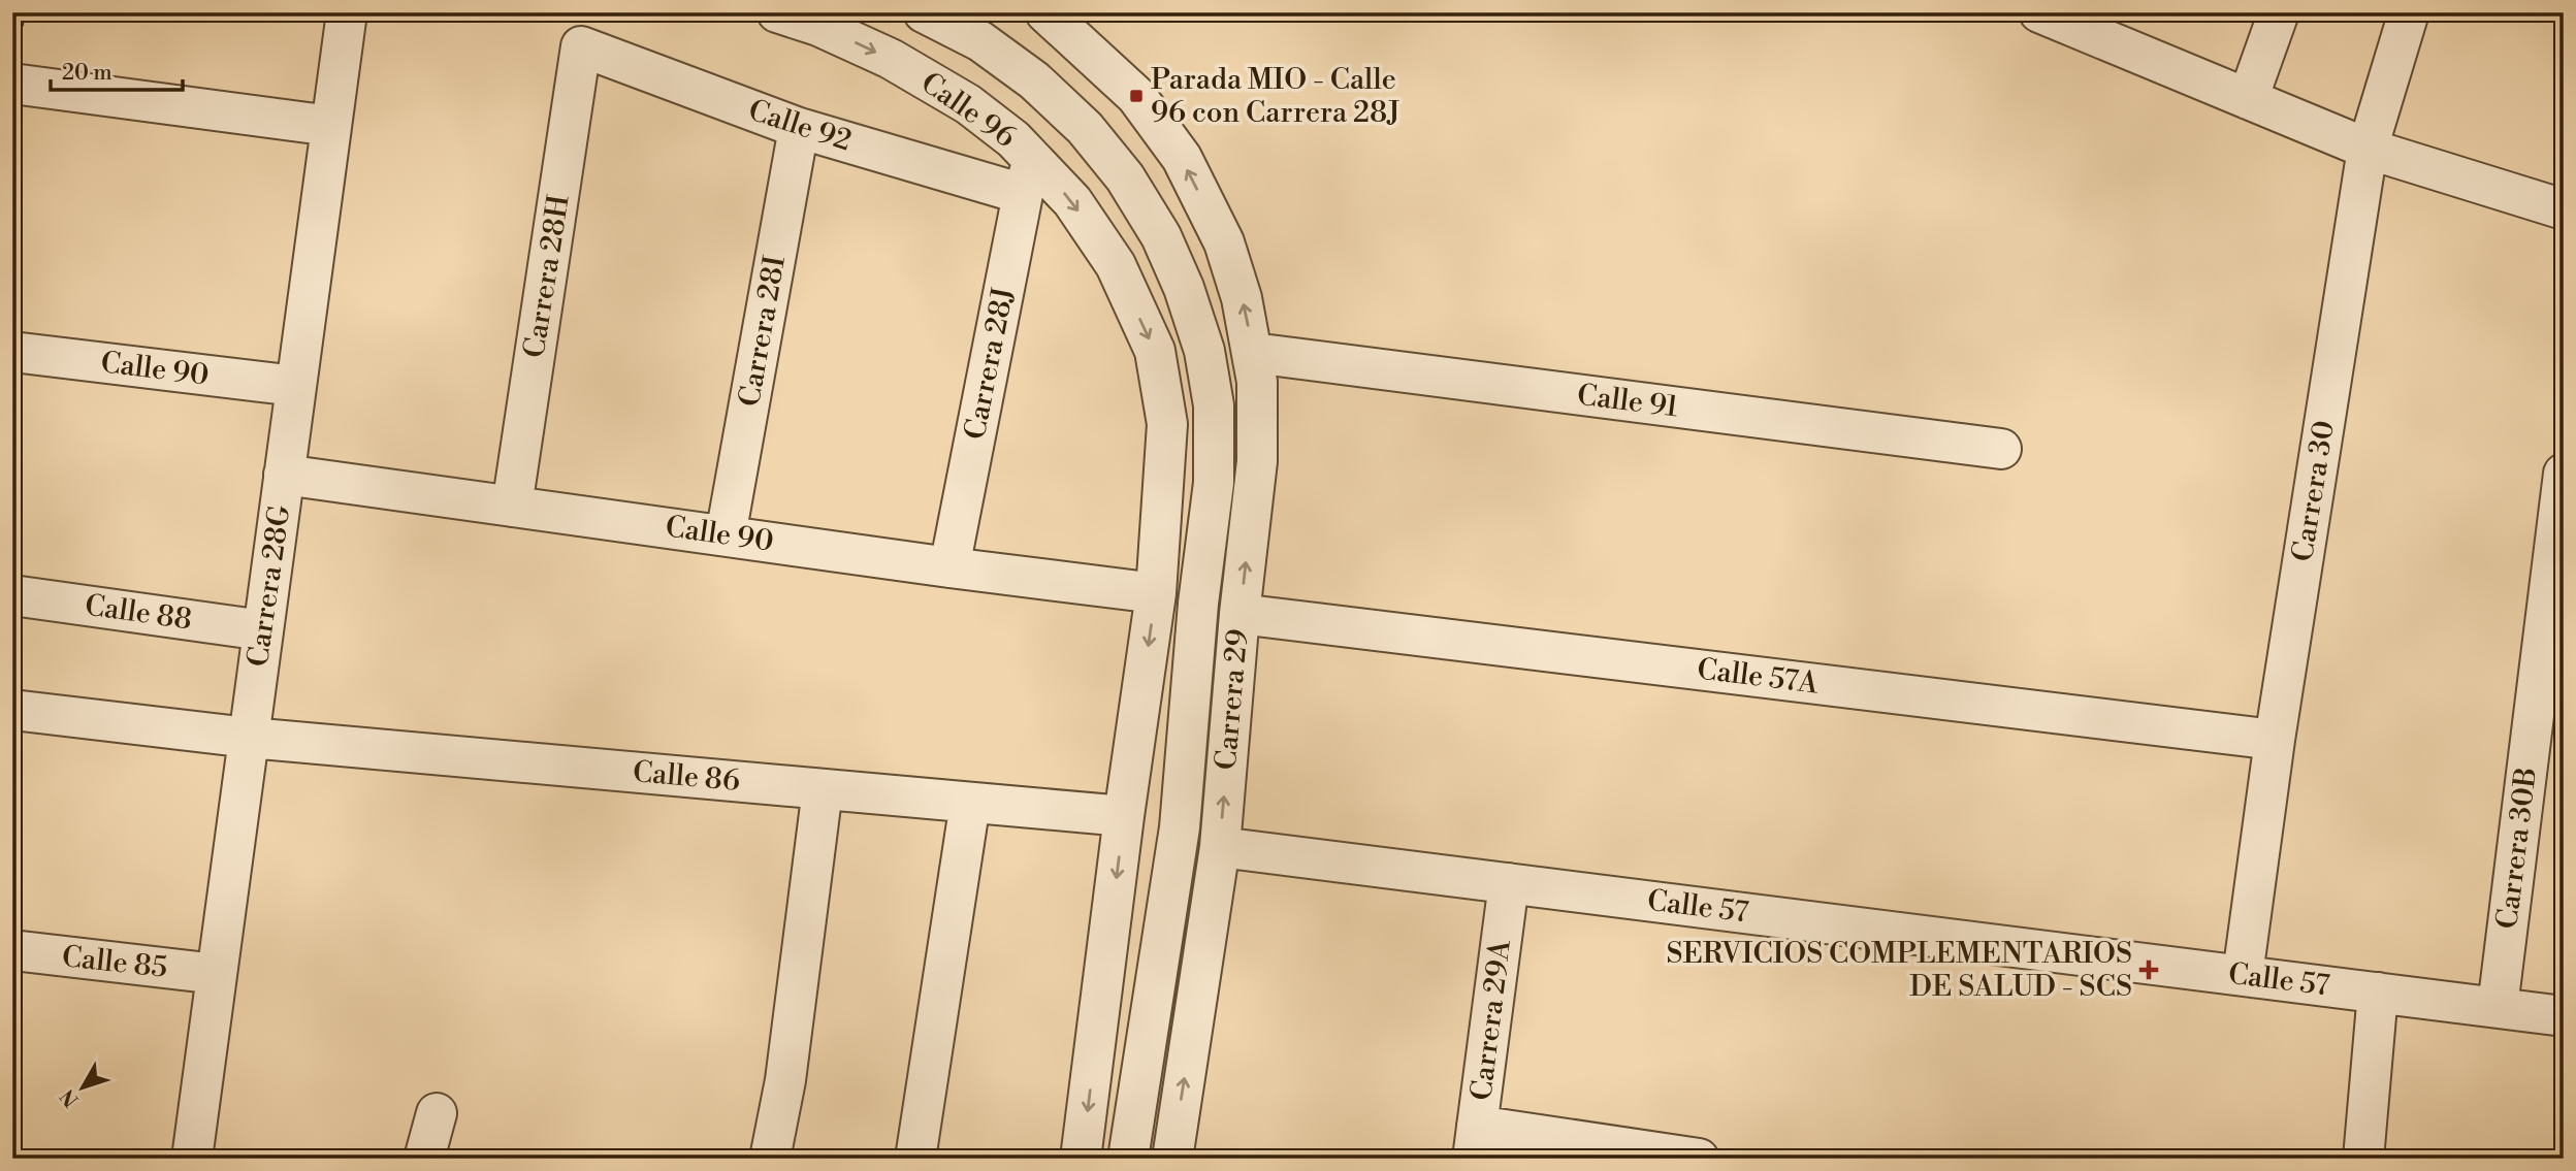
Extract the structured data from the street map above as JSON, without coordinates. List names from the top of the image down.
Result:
{
  "streets": {
    "street": [
      "Calle 96",
      "Calle 92",
      "Carrera 28H",
      "Carrera 28I",
      "Carrera 28J",
      "Calle 90",
      "Calle 91",
      "Carrera 30",
      "Carrera 28G",
      "Calle 88",
      "Calle 57A",
      "Carrera 29",
      "Calle 86",
      "Carrera 30B",
      "Calle 57",
      "Calle 85",
      "Carrera 29A"
    ]
  },
  "crossings": [
    ["Calle 96", "Calle 92"],
    ["Calle 96", "Carrera 28J"],
    ["Calle 96", "Calle 90"],
    ["Calle 92", "Carrera 28H"],
    ["Calle 92", "Carrera 28I"],
    ["Calle 92", "Carrera 28J"],
    ["Carrera 28H", "Calle 90"],
    ["Carrera 28I", "Calle 90"],
    ["Carrera 28J", "Calle 90"],
    ["Calle 90", "Carrera 28G"],
    ["Calle 91", "Carrera 29"],
    ["Carrera 30", "Calle 57A"],
    ["Carrera 30", "Calle 57"],
    ["Carrera 28G", "Calle 88"],
    ["Carrera 28G", "Calle 86"],
    ["Carrera 28G", "Calle 85"],
    ["Calle 57A", "Carrera 29"],
    ["Carrera 29", "Calle 57"],
    ["Carrera 30B", "Calle 57"],
    ["Calle 57", "Carrera 29A"]
  ],
  "one_way": ["Calle 96"],
  "places": {
    "transit": ["Parada MIO - Calle 96 con Carrera 28J"],
    "health": ["SERVICIOS COMPLEMENTARIOS DE SALUD - SCS"]
  },
  "scale_bar": "20 m",
  "north": "bottom left"
}
